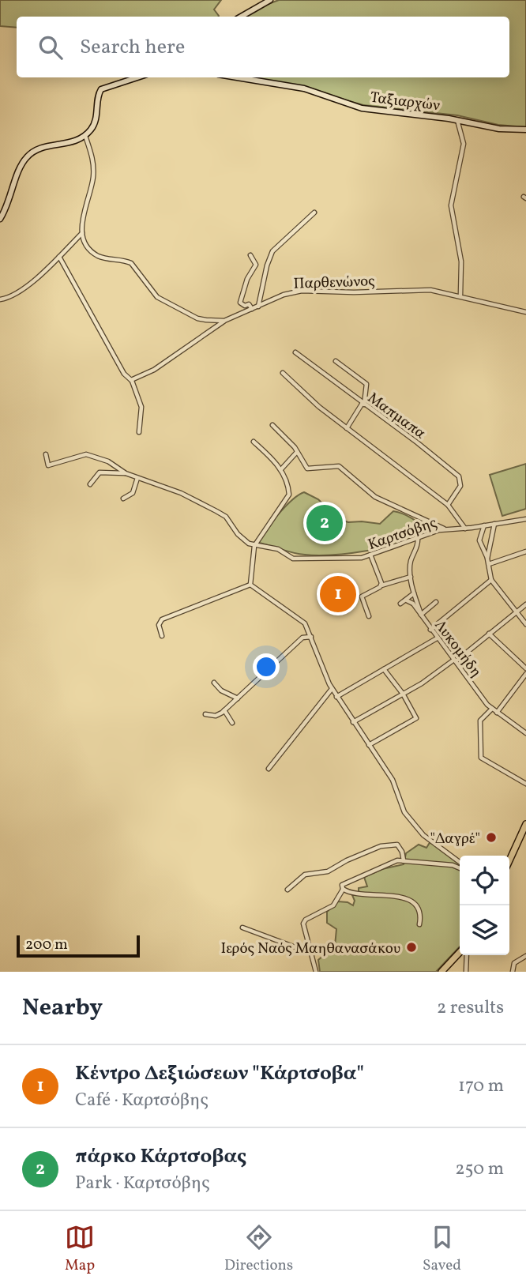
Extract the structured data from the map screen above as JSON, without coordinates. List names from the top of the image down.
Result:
{
  "streets": {
    "street": [
      "Ταξιαρχών",
      "Παρθενώνος",
      "Μαπμαπα",
      "Καρτσόβης",
      "Λυκομήδη"
    ]
  },
  "places": ["\"Δαγρέ\"", "Ιερός Ναός Μαηθανασάκου"],
  "scale_bar": "200 m",
  "page": {
    "search": "Search here",
    "pins": ["2", "1"],
    "scale": "200 m",
    "heading": ["Nearby", "2 results"],
    "list": [
      {
        "mark": "1",
        "name": "Κέντρο Δεξιώσεων \"Κάρτσοβα\"",
        "note": "Café · Καρτσόβης",
        "value": "170 m"
      },
      {
        "mark": "2",
        "name": "πάρκο Κάρτσοβας",
        "note": "Park · Καρτσόβης",
        "value": "250 m"
      }
    ],
    "nav": ["Map", "Directions", "Saved"]
  }
}
